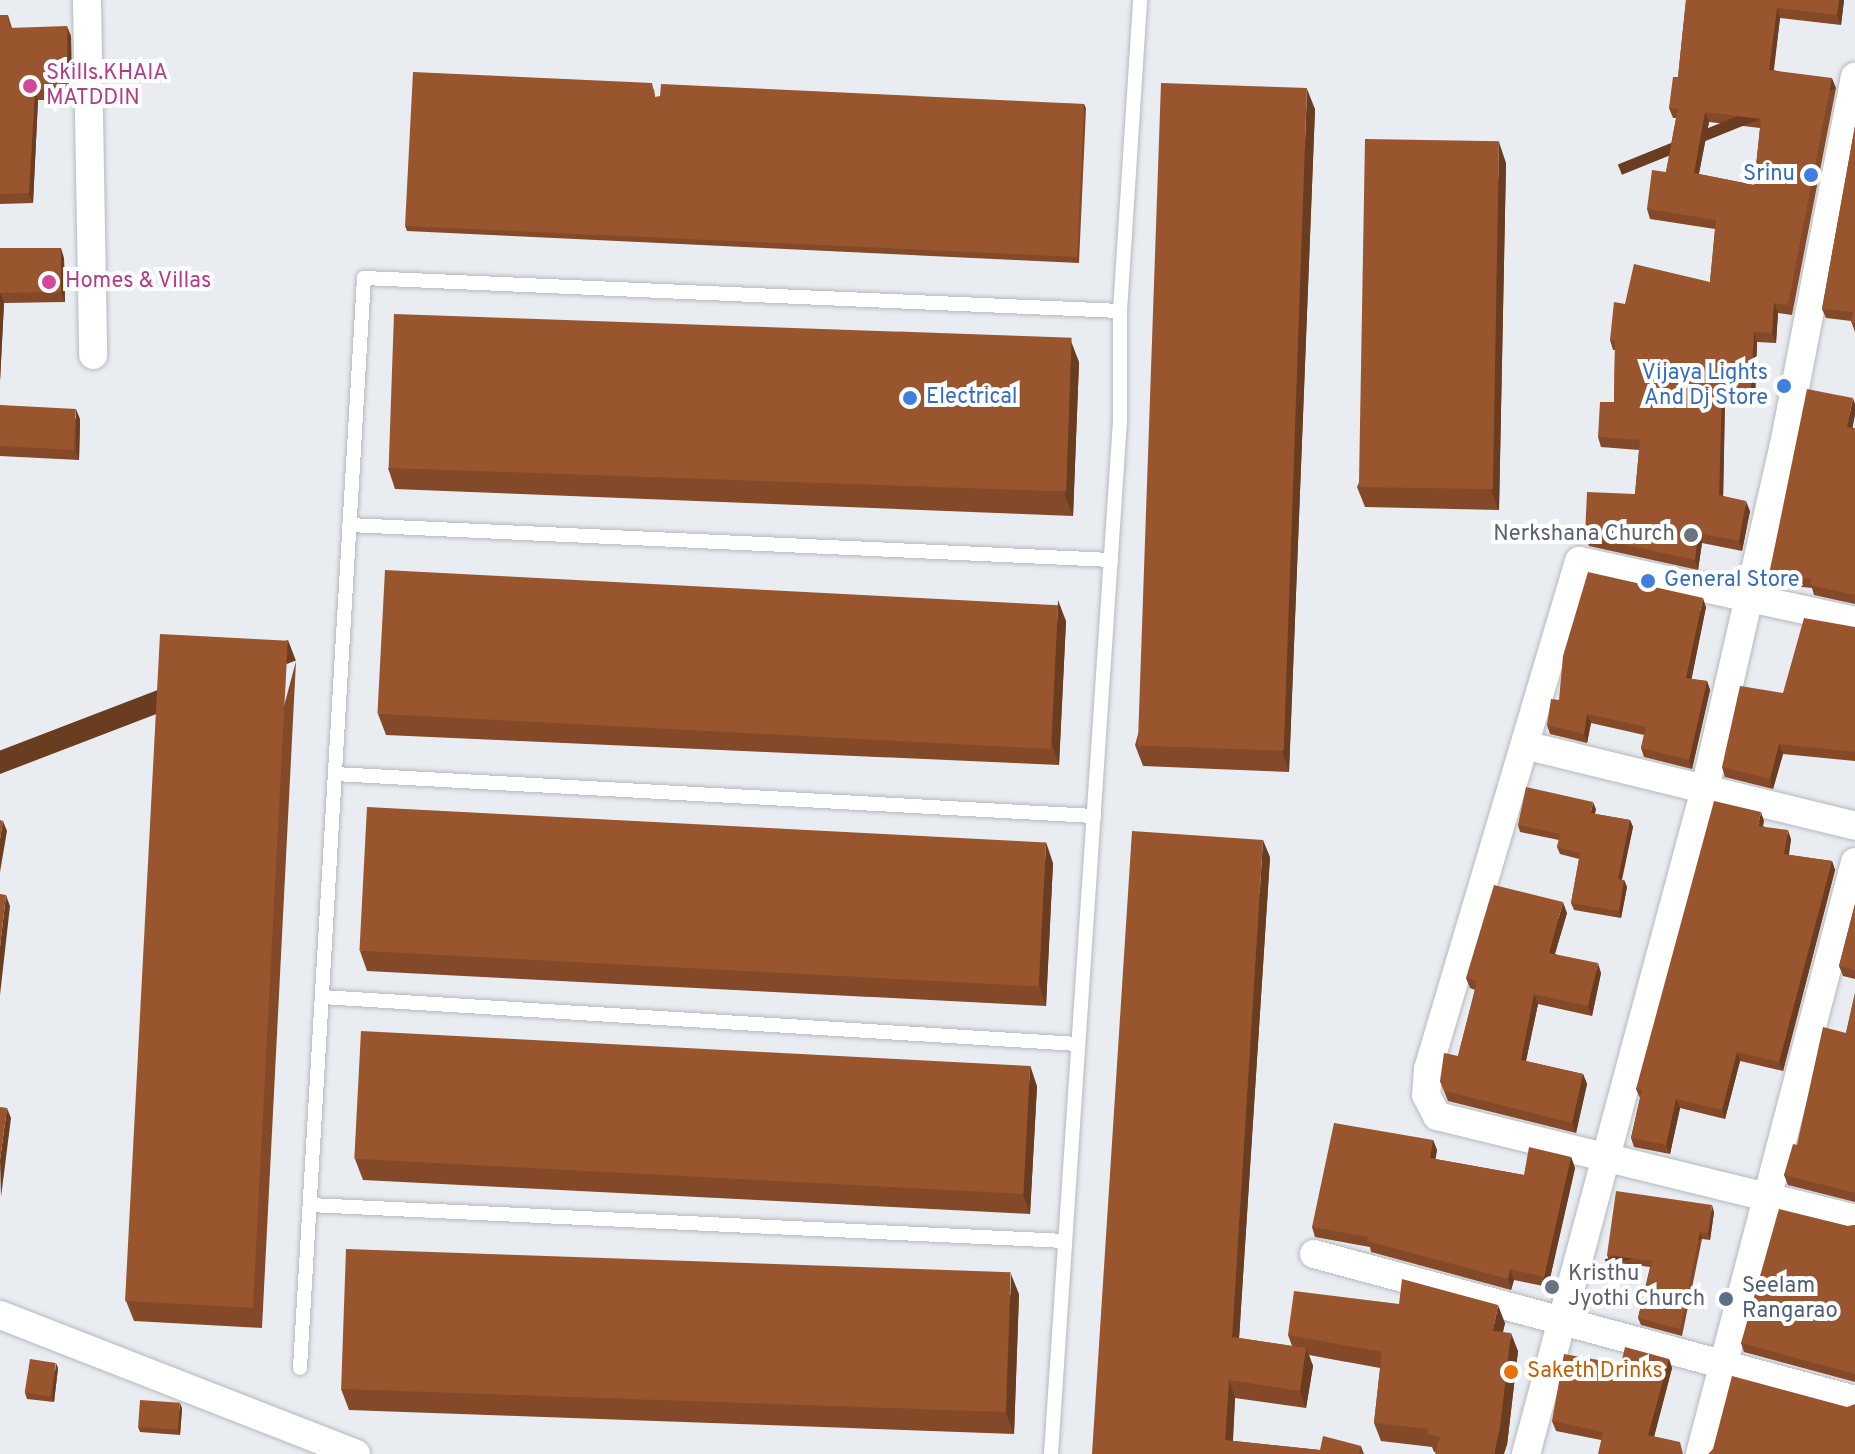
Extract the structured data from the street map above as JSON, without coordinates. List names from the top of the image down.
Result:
{
  "places": [
    "Skills.KHAIA MATDDIN",
    "Srinu",
    "Homes & Villas",
    "Vijaya Lights And Dj Store",
    "Electrical",
    "Nerkshana Church",
    "General Store",
    "Kristhu Jyothi Church",
    "Seelam Rangarao",
    "Saketh Drinks"
  ]
}
